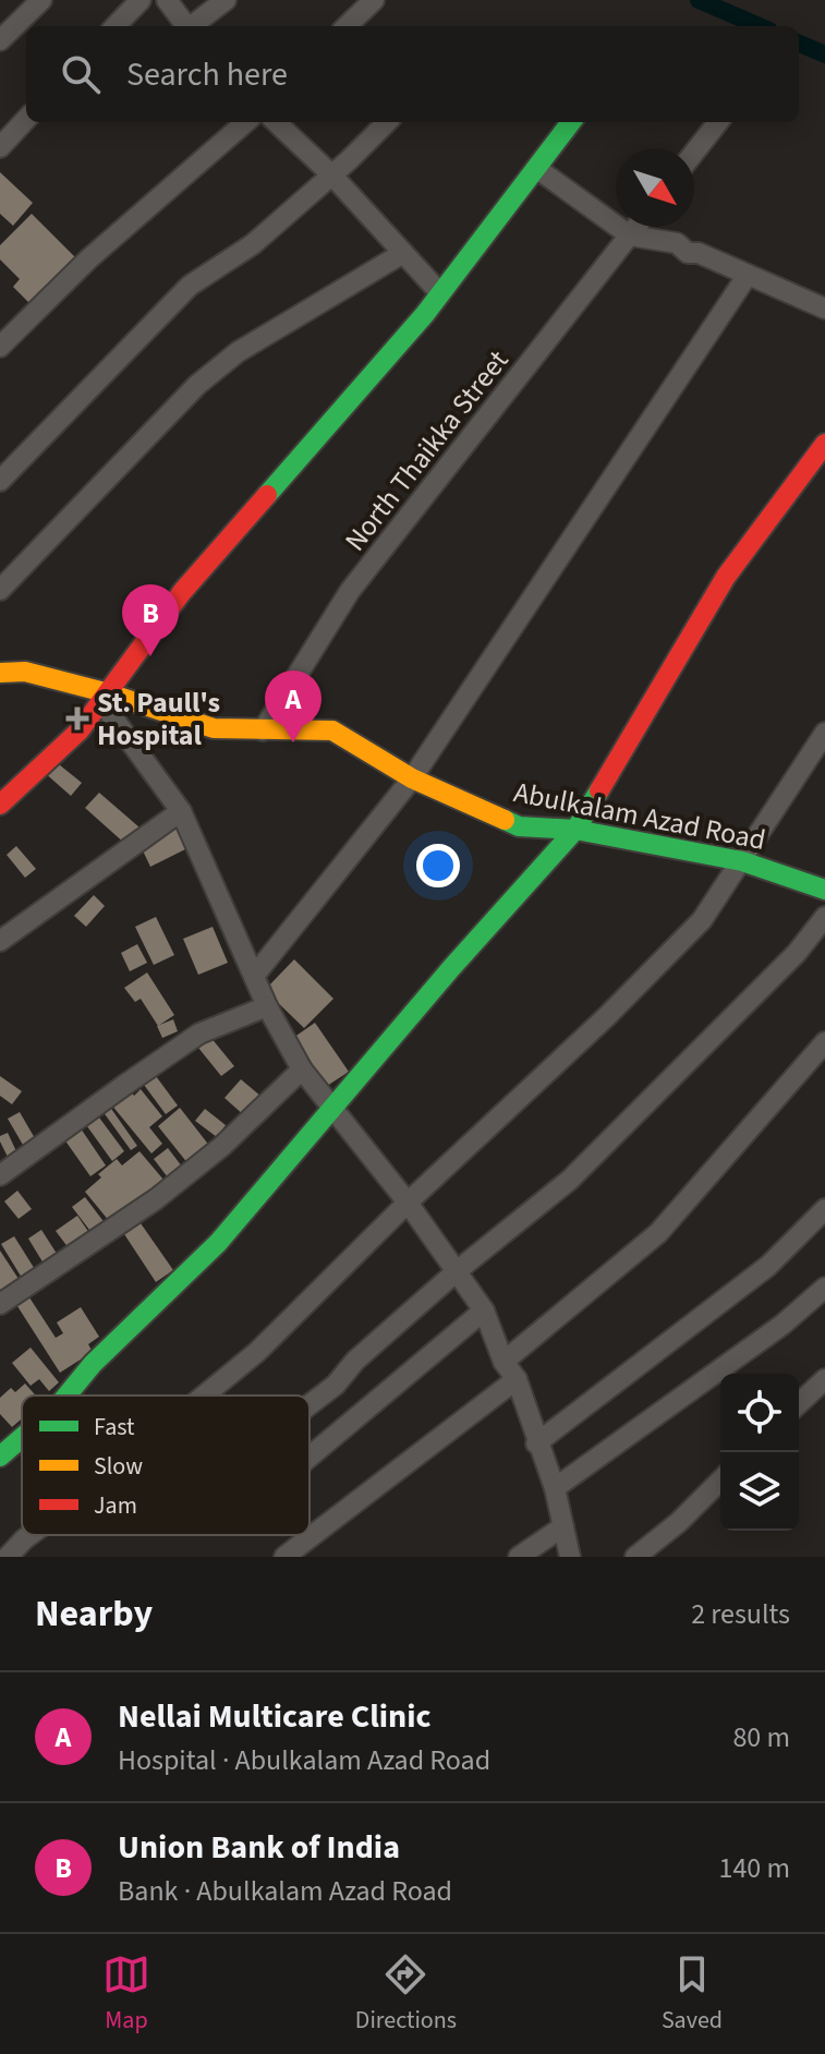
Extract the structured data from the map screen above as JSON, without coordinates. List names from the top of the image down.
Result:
{
  "streets": {
    "street": ["North Thaikka Street", "Abulkalam Azad Road"]
  },
  "crossings": [
    ["North Thaikka Street", "Abulkalam Azad Road"]
  ],
  "places": {
    "health": ["St. Paull's Hospital"]
  },
  "legend": ["Fast", "Slow", "Jam"],
  "north": "bottom right",
  "page": {
    "search": "Search here",
    "pins": ["B", "A"],
    "heading": ["Nearby", "2 results"],
    "list": [
      {
        "mark": "A",
        "name": "Nellai Multicare Clinic",
        "note": "Hospital · Abulkalam Azad Road",
        "value": "80 m"
      },
      {
        "mark": "B",
        "name": "Union Bank of India",
        "note": "Bank · Abulkalam Azad Road",
        "value": "140 m"
      }
    ],
    "nav": ["Map", "Directions", "Saved"]
  }
}
